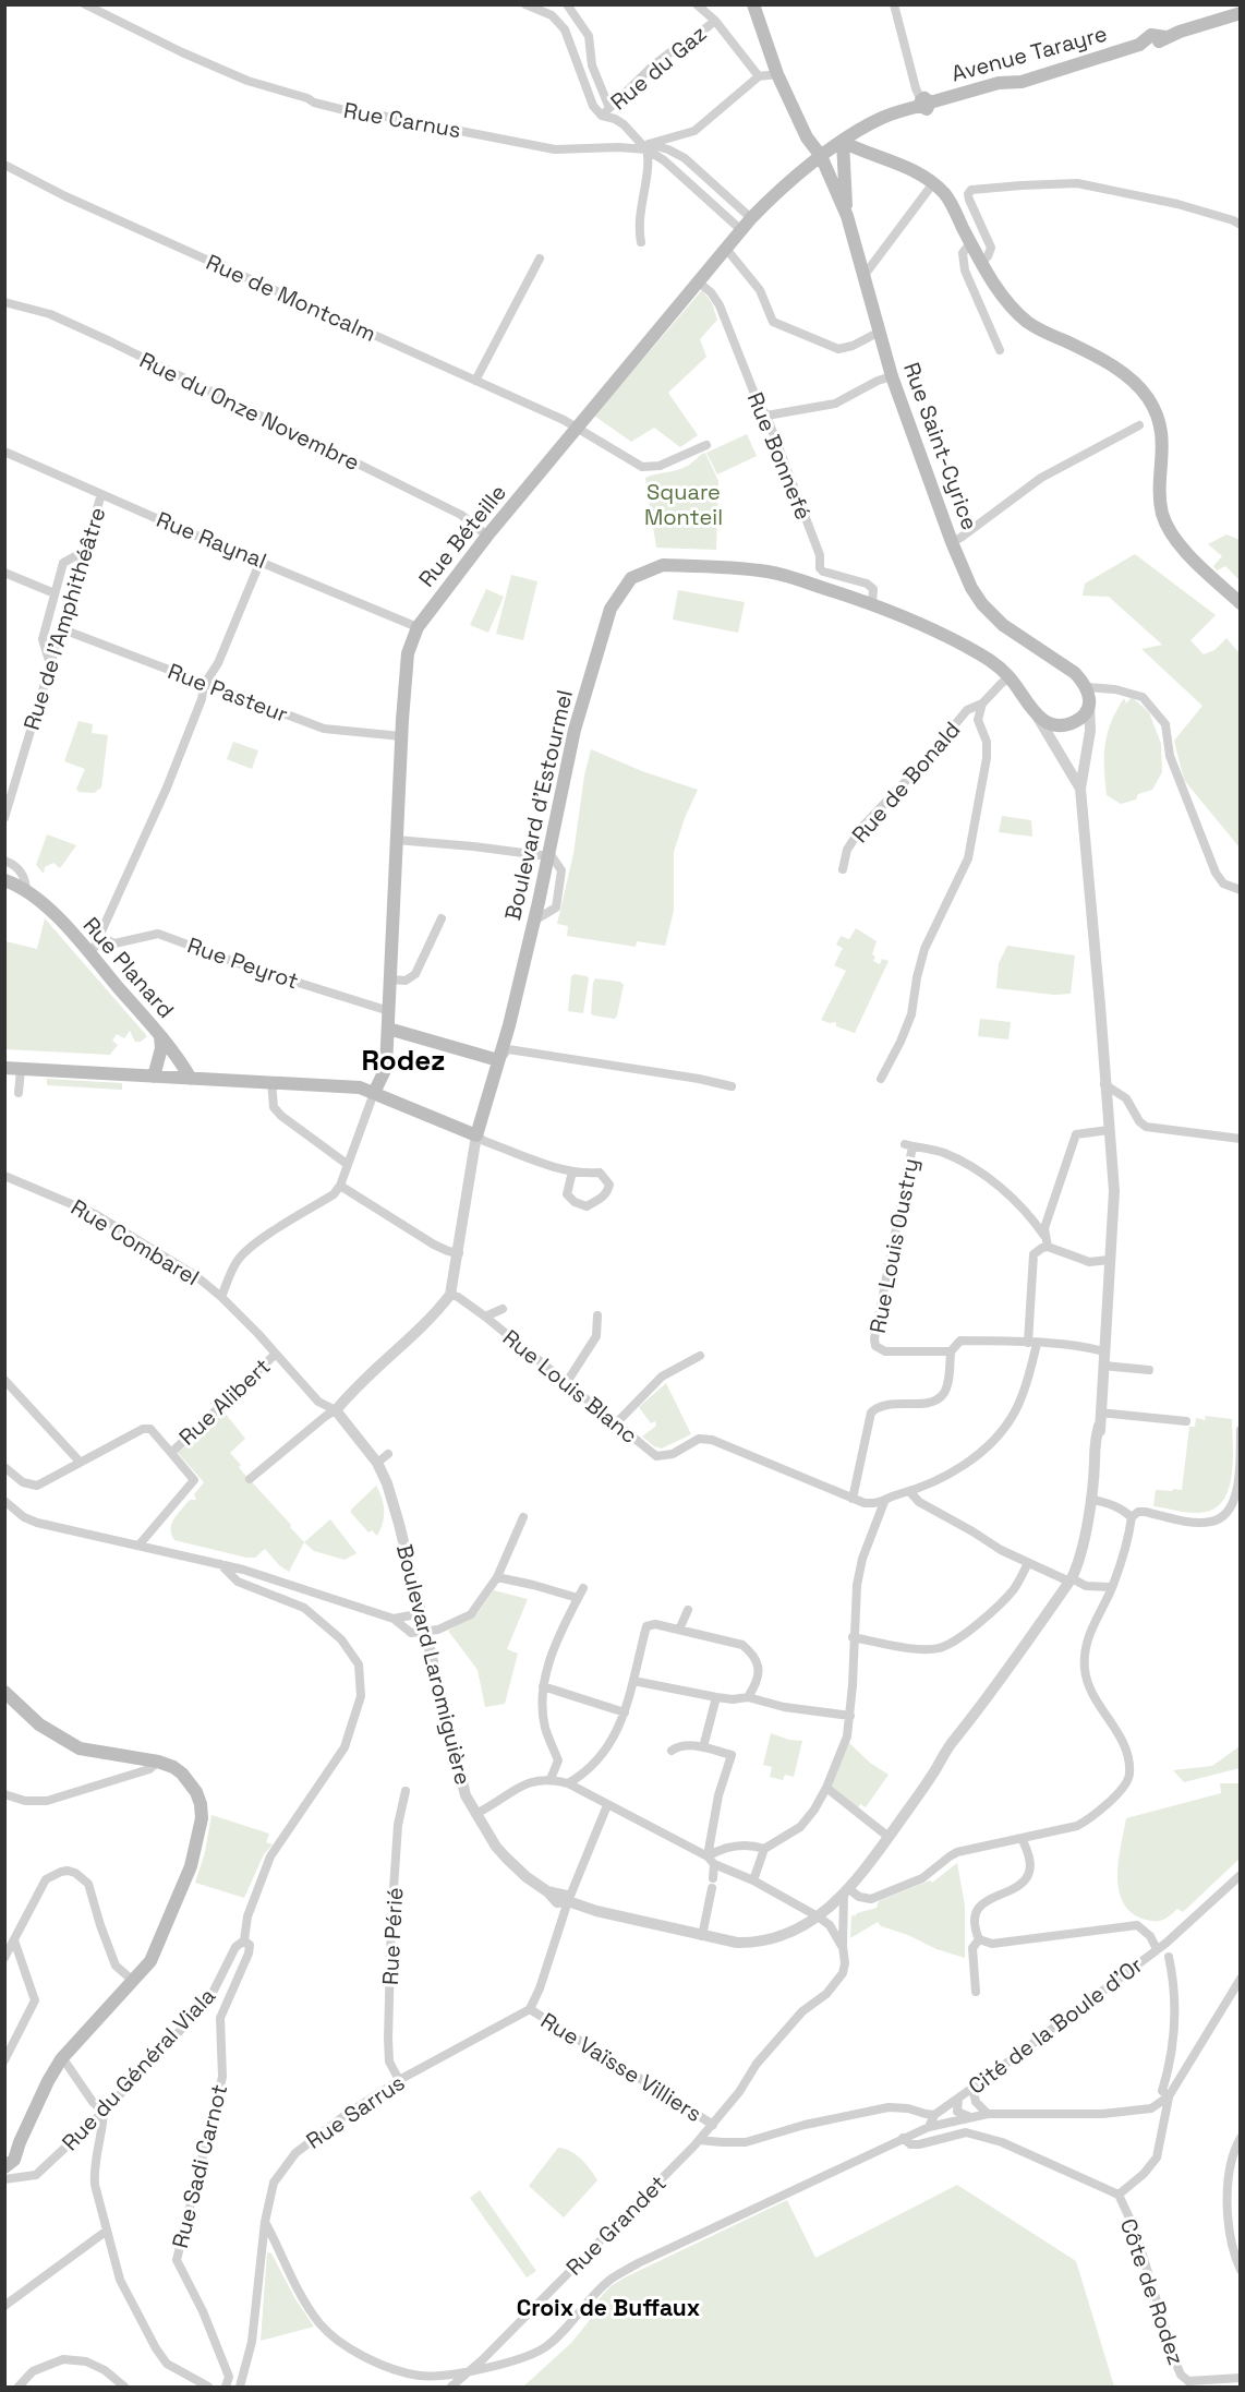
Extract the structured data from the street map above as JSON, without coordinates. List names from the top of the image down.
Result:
{
  "streets": {
    "main road": [
      "Avenue Tarayre",
      "Rue Saint-Cyrice",
      "Rue Béteille",
      "Boulevard d'Estourmel",
      "Rue Planard"
    ],
    "street": [
      "Rue du Gaz",
      "Rue Carnus",
      "Rue de Montcalm",
      "Rue du Onze Novembre",
      "Rue Bonnefé",
      "Rue Raynal",
      "Rue de l'Amphithéâtre",
      "Rue Pasteur",
      "Rue de Bonald",
      "Rue Peyrot",
      "Rue Combarel",
      "Rue Louis Oustry",
      "Rue Louis Blanc",
      "Rue Alibert",
      "Boulevard Laromiguière",
      "Rue Périé",
      "Cité de la Boule d'Or",
      "Rue Vaïsse Villiers",
      "Rue du Général Viala",
      "Rue Sarrus",
      "Rue Sadi Carnot",
      "Rue Grandet",
      "Côte de Rodez"
    ]
  },
  "crossings": [
    ["Avenue Tarayre", "Rue Saint-Cyrice"],
    ["Avenue Tarayre", "Rue Béteille"],
    ["Rue de Montcalm", "Rue Béteille"],
    ["Rue du Onze Novembre", "Rue Béteille"],
    ["Rue Bonnefé", "Rue Béteille"],
    ["Rue Bonnefé", "Boulevard d'Estourmel"],
    ["Rue Béteille", "Rue Raynal"],
    ["Rue Béteille", "Rue Pasteur"],
    ["Rue Béteille", "Rue Peyrot"],
    ["Rue Raynal", "Rue de l'Amphithéâtre"],
    ["Rue de l'Amphithéâtre", "Rue Pasteur"],
    ["Rue Combarel", "Rue Alibert"],
    ["Rue Combarel", "Boulevard Laromiguière"],
    ["Boulevard Laromiguière", "Rue Grandet"],
    ["Rue Périé", "Rue Sarrus"],
    ["Rue Vaïsse Villiers", "Rue Sarrus"],
    ["Rue Vaïsse Villiers", "Rue Grandet"],
    ["Rue du Général Viala", "Rue Sadi Carnot"]
  ],
  "districts": ["Rodez", "Croix de Buffaux"],
  "parks": ["Square Monteil"]
}
